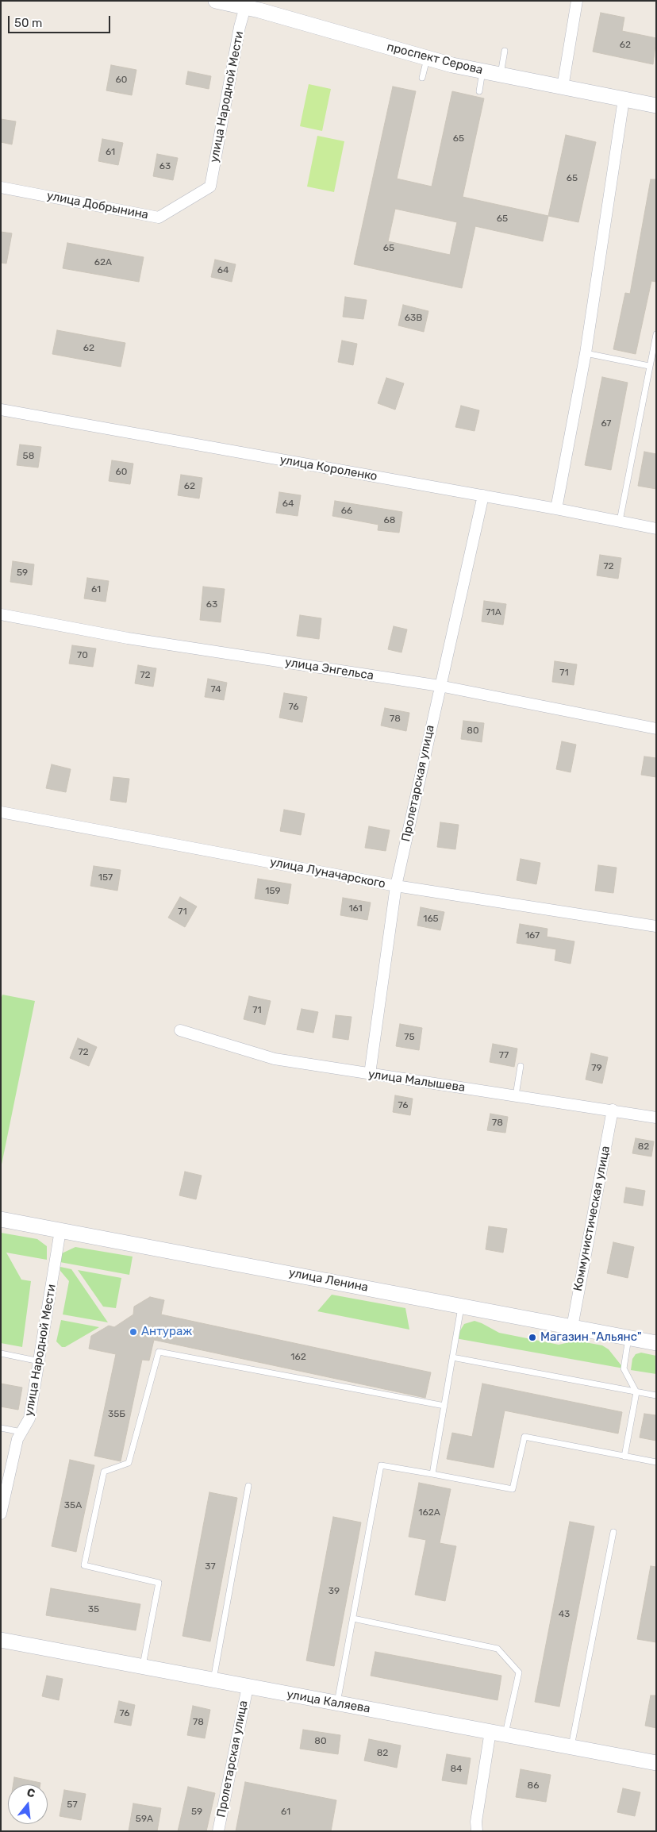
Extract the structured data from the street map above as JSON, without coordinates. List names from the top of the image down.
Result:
{
  "streets": {
    "street": [
      "проспект Серова",
      "улица Народной Мести",
      "улица Добрынина",
      "улица Короленко",
      "улица Энгельса",
      "Пролетарская улица",
      "улица Луначарского",
      "улица Малышева",
      "Коммунистическая улица",
      "улица Ленина",
      "улица Каляева"
    ]
  },
  "crossings": [
    ["проспект Серова", "улица Народной Мести"],
    ["улица Народной Мести", "улица Добрынина"],
    ["улица Народной Мести", "улица Ленина"],
    ["улица Короленко", "Пролетарская улица"],
    ["улица Энгельса", "Пролетарская улица"],
    ["Пролетарская улица", "улица Луначарского"],
    ["Пролетарская улица", "улица Малышева"],
    ["Пролетарская улица", "улица Каляева"],
    ["улица Малышева", "Коммунистическая улица"],
    ["Коммунистическая улица", "улица Ленина"]
  ],
  "places": ["Антураж", "Магазин \"Альянс\""],
  "house_numbers": [
    "62",
    "60",
    "65",
    "61",
    "63",
    "65",
    "65",
    "65",
    "62А",
    "64",
    "63В",
    "62",
    "67",
    "58",
    "60",
    "62",
    "64",
    "66",
    "68",
    "72",
    "59",
    "61",
    "63",
    "71А",
    "70",
    "71",
    "72",
    "74",
    "76",
    "78",
    "80",
    "157",
    "159",
    "161",
    "71",
    "165",
    "167",
    "71",
    "75",
    "72",
    "77",
    "79",
    "76",
    "78",
    "82",
    "162",
    "35Б",
    "35А",
    "162А",
    "37",
    "39",
    "35",
    "43",
    "76",
    "78",
    "80",
    "82",
    "84",
    "86",
    "57",
    "59",
    "61",
    "59А"
  ],
  "scale_bar": "50 m",
  "north": "top"
}
